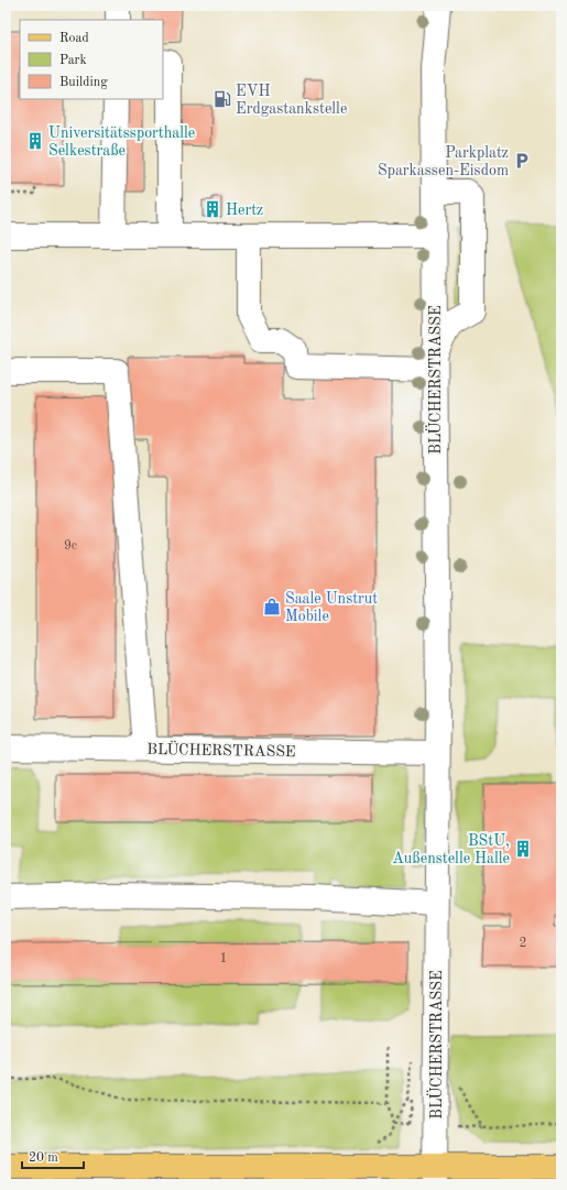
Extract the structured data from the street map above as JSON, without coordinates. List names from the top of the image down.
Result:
{
  "streets": {
    "street": ["BLÜCHERSTRASSE"]
  },
  "places": {
    "fuel station": ["EVH Erdgastankstelle"],
    "building": ["Universitätssporthalle Selkestraße", "Hertz", "BStU, Außenstelle Halle"],
    "parking": ["Parkplatz Sparkassen-Eisdom"],
    "shop": ["Saale Unstrut Mobile"]
  },
  "house_numbers": ["9c", "2", "1"],
  "legend": ["Road", "Park", "Building"],
  "scale_bar": "20 m"
}
